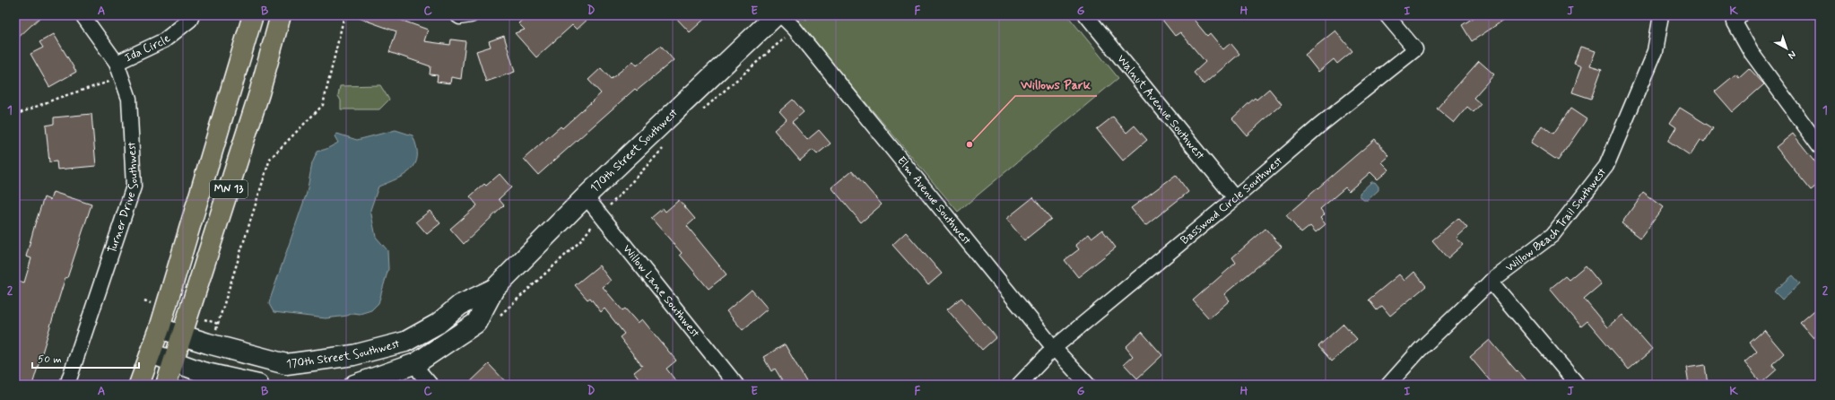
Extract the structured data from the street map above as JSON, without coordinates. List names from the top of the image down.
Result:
{
  "streets": {
    "main road": ["MN 13"],
    "street": [
      "Ida Circle",
      "Walnut Avenue Southwest",
      "170th Street Southwest",
      "Turner Drive Southwest",
      "Basswood Circle Southwest",
      "Elm Avenue Southwest",
      "Willow Beach Trail Southwest",
      "Willow Lane Southwest"
    ]
  },
  "crossings": [
    ["Ida Circle", "Turner Drive Southwest"],
    ["Walnut Avenue Southwest", "Basswood Circle Southwest"],
    ["170th Street Southwest", "MN 13"],
    ["170th Street Southwest", "Willow Lane Southwest"],
    ["Basswood Circle Southwest", "Elm Avenue Southwest"]
  ],
  "places": ["Willows Park"],
  "scale_bar": "50 m",
  "north": "bottom right",
  "grid": {
    "columns": [
      "A",
      "B",
      "C",
      "D",
      "E",
      "F",
      "G",
      "H",
      "I",
      "J",
      "K"
    ],
    "rows": ["1", "2"]
  }
}
